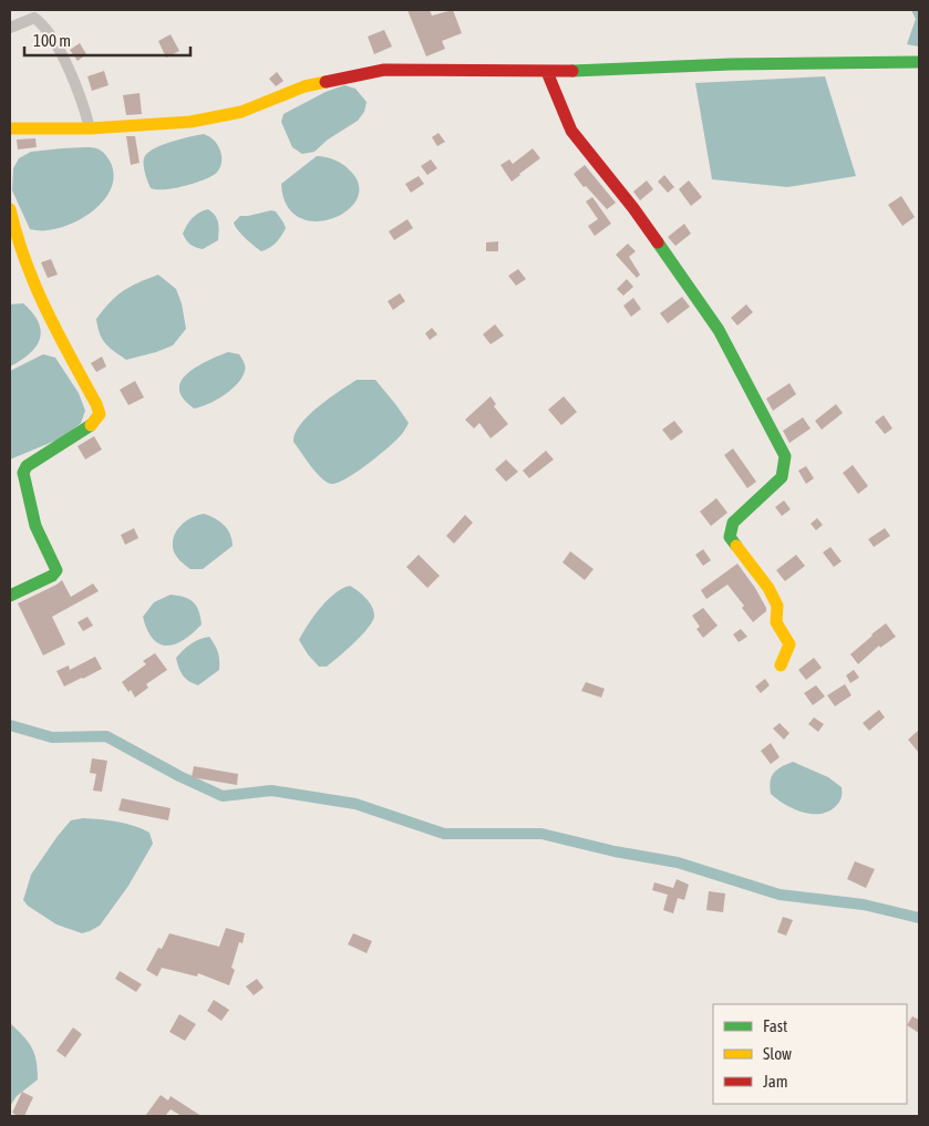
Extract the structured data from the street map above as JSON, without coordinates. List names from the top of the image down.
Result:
{
  "legend": ["Fast", "Slow", "Jam"],
  "scale_bar": "100 m"
}
